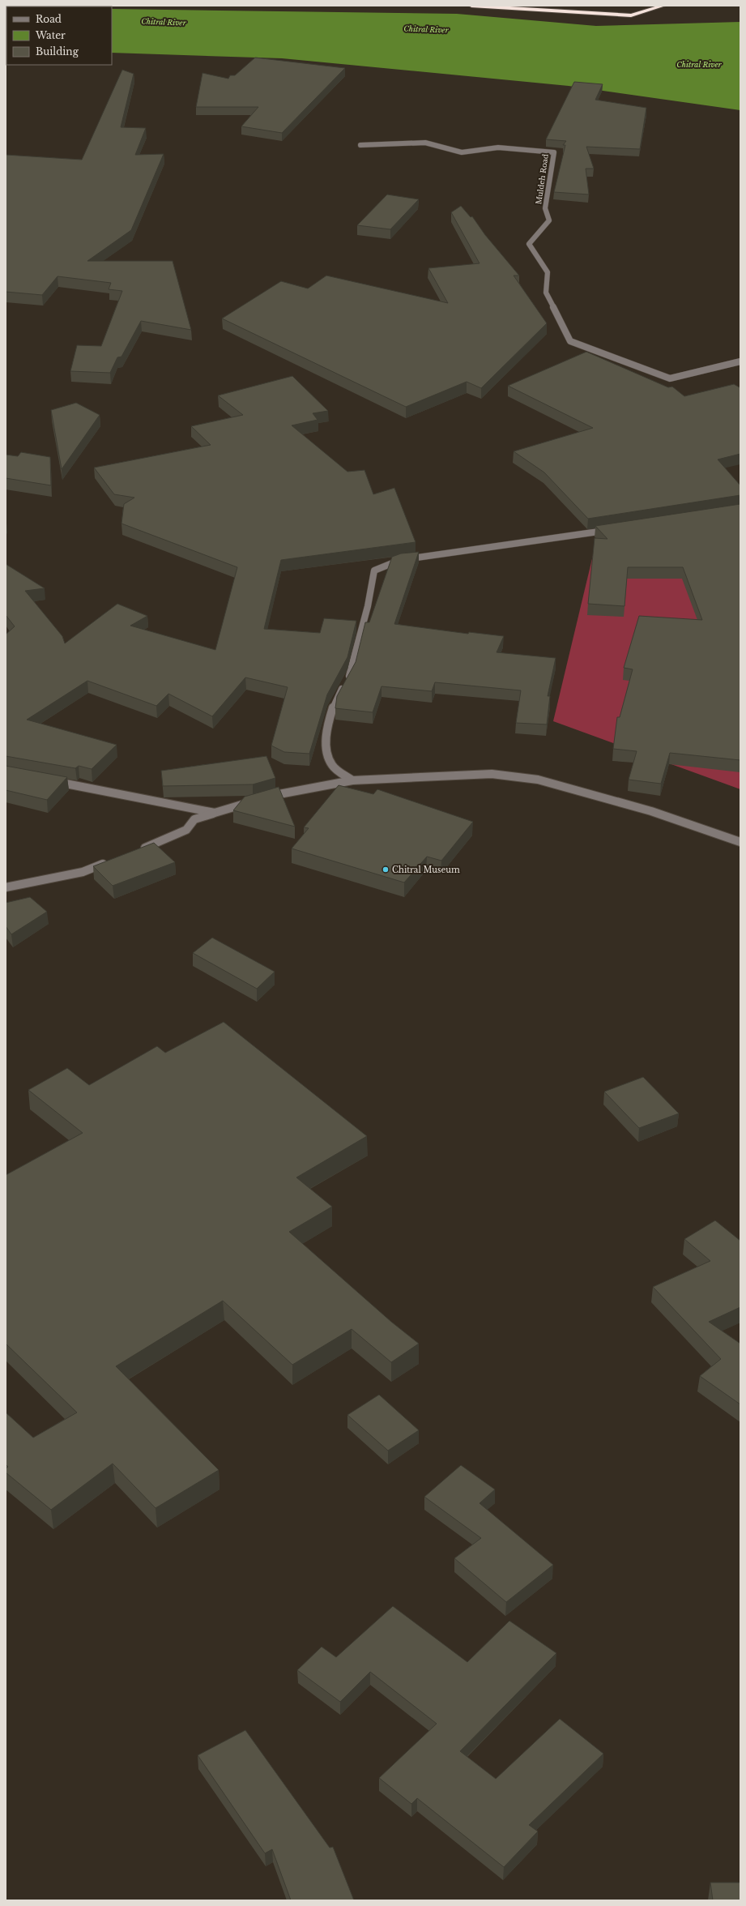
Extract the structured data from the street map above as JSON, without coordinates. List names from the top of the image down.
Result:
{
  "streets": {
    "street": ["Muldeh Road"]
  },
  "water": ["Chitral River"],
  "places": ["Chitral Museum"],
  "legend": ["Road", "Water", "Building"]
}
